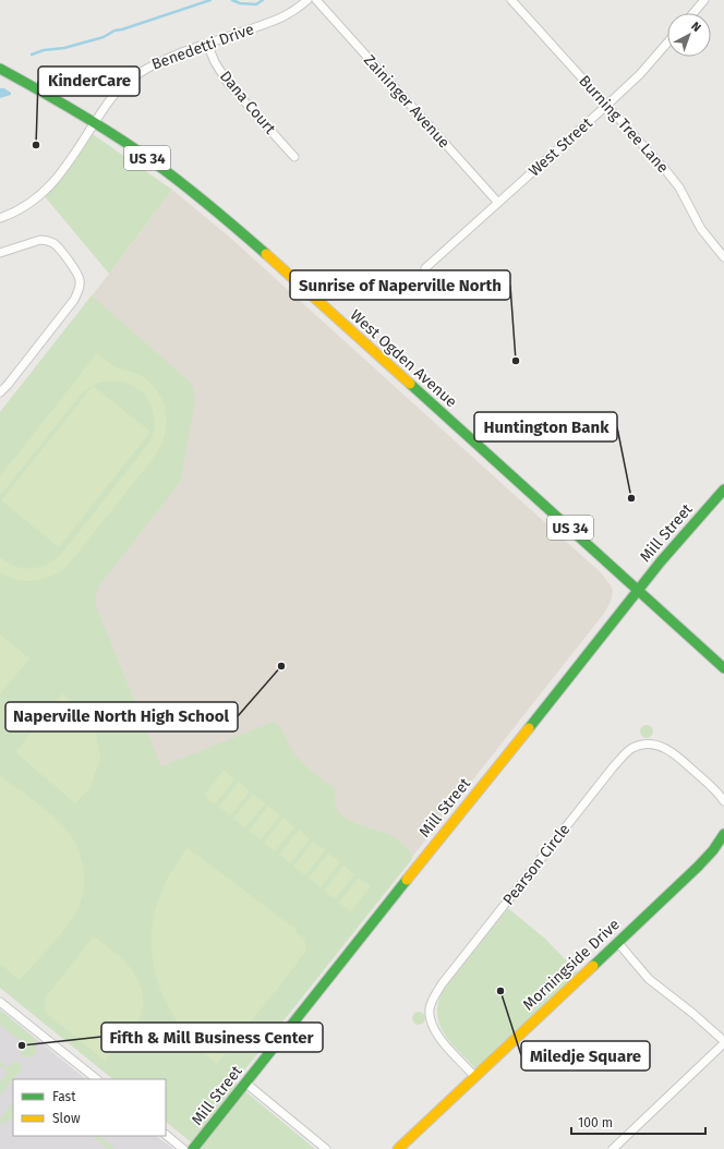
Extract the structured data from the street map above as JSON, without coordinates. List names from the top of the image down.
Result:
{
  "streets": {
    "street": [
      "Benedetti Drive",
      "Zaininger Avenue",
      "Dana Court",
      "Burning Tree Lane",
      "West Street",
      "US 34",
      "West Ogden Avenue",
      "Mill Street",
      "Pearson Circle",
      "Morningside Drive"
    ]
  },
  "crossings": [
    ["Benedetti Drive", "Dana Court"],
    ["Benedetti Drive", "West Ogden Avenue"],
    ["Zaininger Avenue", "West Street"],
    ["Burning Tree Lane", "West Street"],
    ["West Ogden Avenue", "Mill Street"],
    ["Pearson Circle", "Morningside Drive"]
  ],
  "places": [
    "KinderCare",
    "Sunrise of Naperville North",
    "Huntington Bank",
    "Naperville North High School",
    "Miledje Square",
    "Fifth & Mill Business Center"
  ],
  "legend": ["Fast", "Slow"],
  "scale_bar": "100 m",
  "north": "top right"
}
